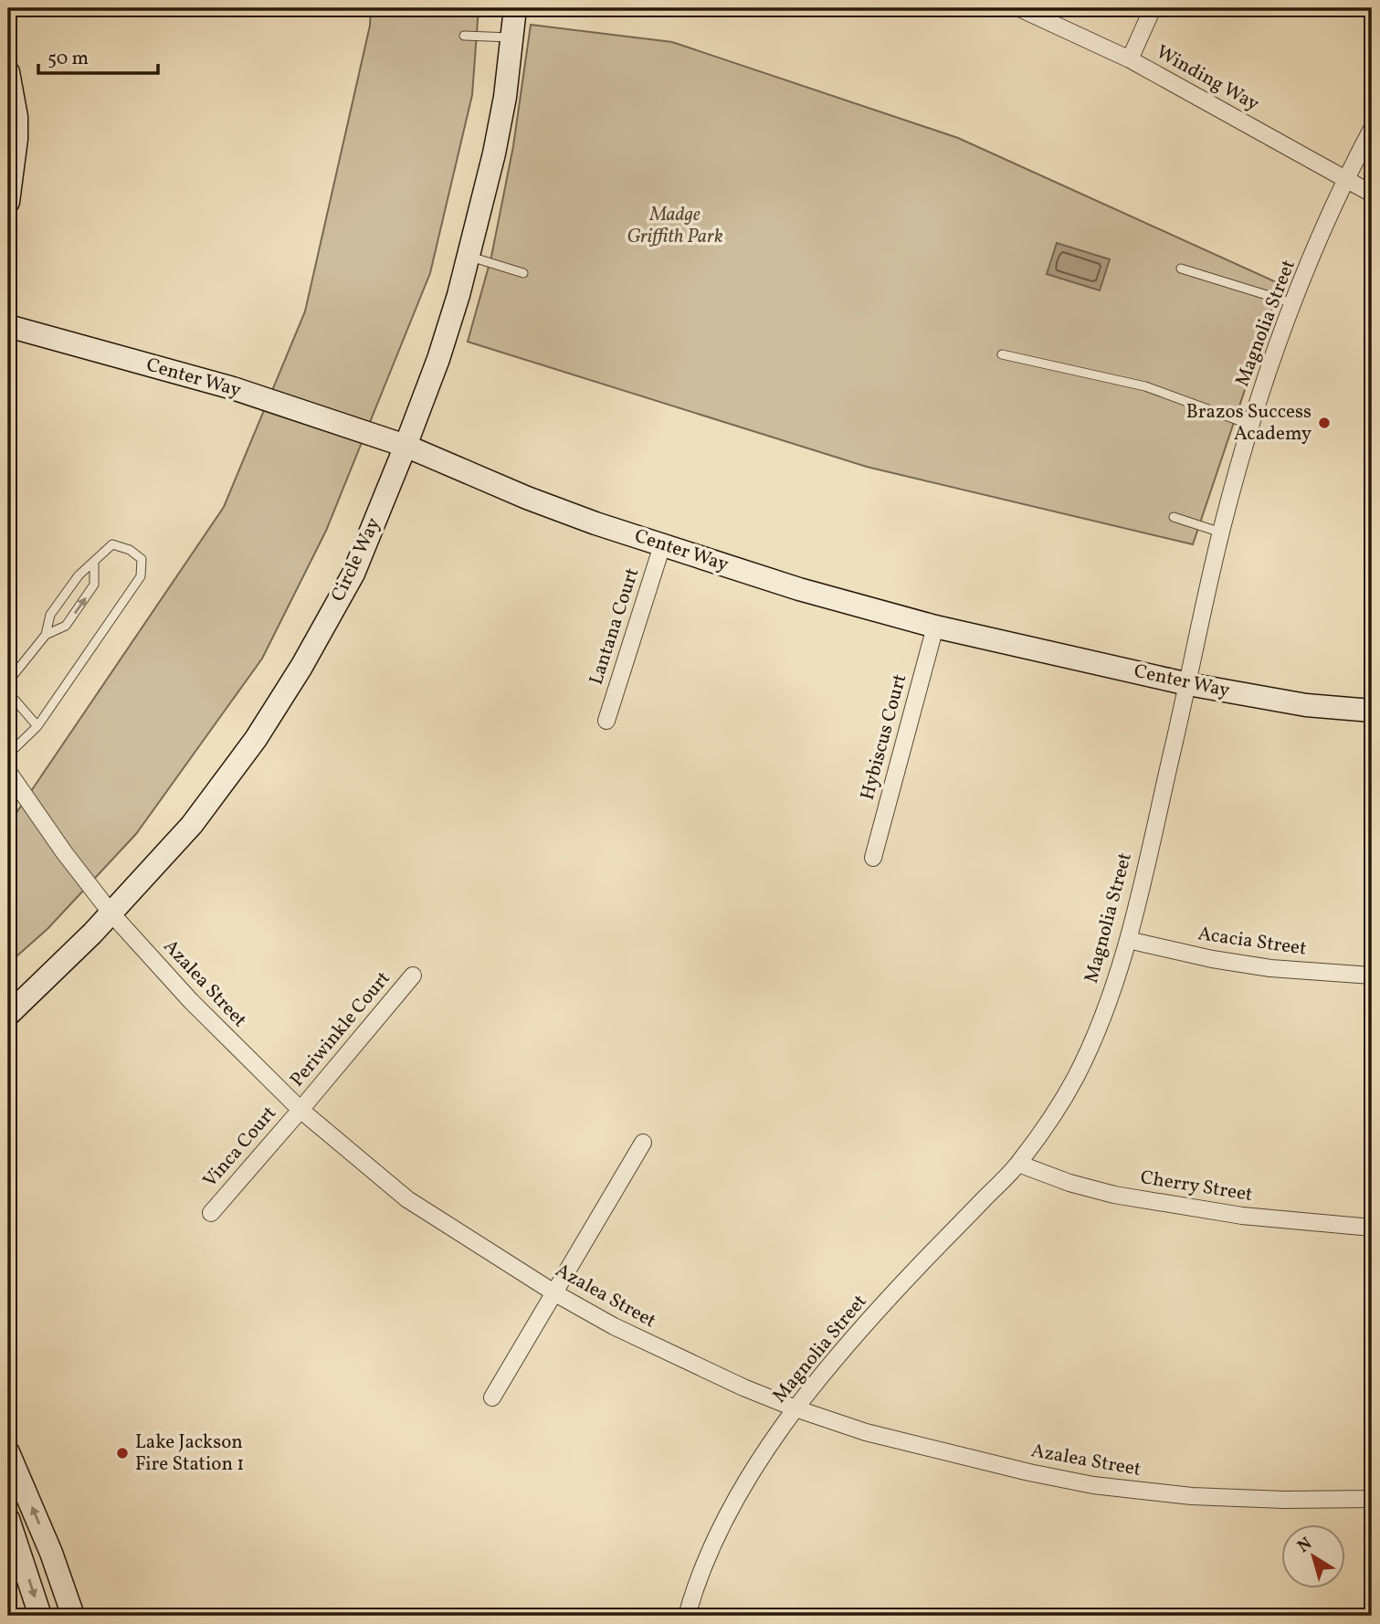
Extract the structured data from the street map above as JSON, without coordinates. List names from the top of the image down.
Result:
{
  "streets": {
    "street": [
      "Winding Way",
      "Magnolia Street",
      "Center Way",
      "Circle Way",
      "Lantana Court",
      "Hybiscus Court",
      "Acacia Street",
      "Azalea Street",
      "Periwinkle Court",
      "Vinca Court",
      "Cherry Street"
    ]
  },
  "crossings": [
    ["Winding Way", "Magnolia Street"],
    ["Magnolia Street", "Center Way"],
    ["Magnolia Street", "Acacia Street"],
    ["Magnolia Street", "Azalea Street"],
    ["Magnolia Street", "Cherry Street"],
    ["Center Way", "Circle Way"],
    ["Center Way", "Lantana Court"],
    ["Center Way", "Hybiscus Court"],
    ["Circle Way", "Azalea Street"],
    ["Azalea Street", "Periwinkle Court"],
    ["Azalea Street", "Vinca Court"],
    ["Periwinkle Court", "Vinca Court"]
  ],
  "parks": ["Madge Griffith Park"],
  "places": ["Brazos Success Academy", "Lake Jackson Fire Station 1"],
  "scale_bar": "50 m",
  "north": "top left"
}
